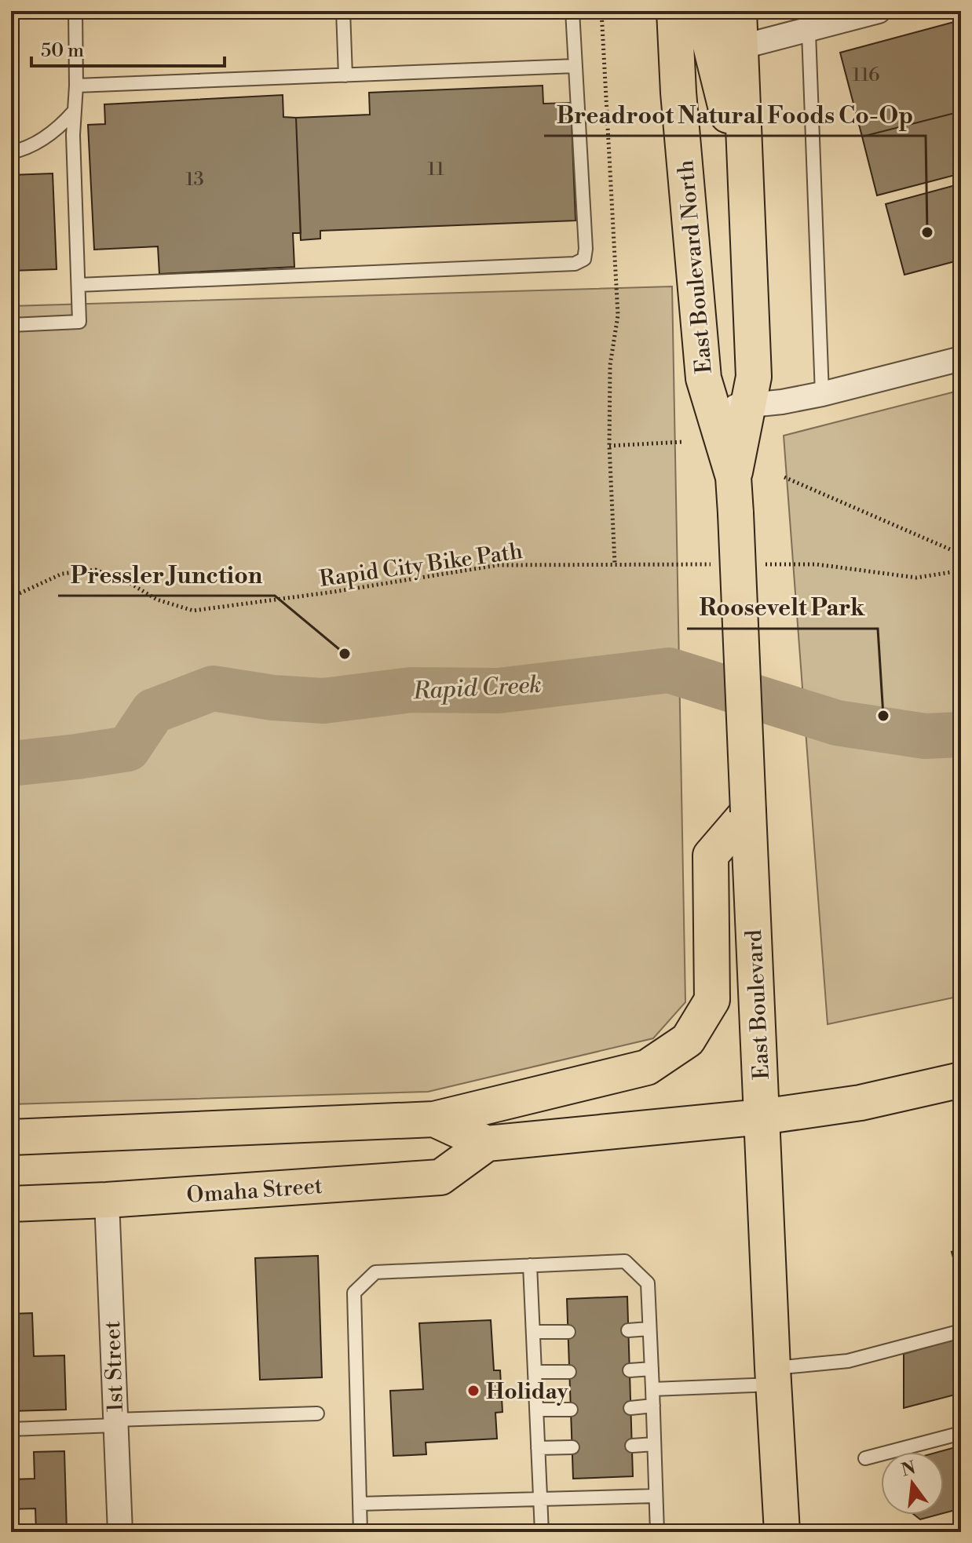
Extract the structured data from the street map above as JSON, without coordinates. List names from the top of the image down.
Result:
{
  "streets": {
    "main road": ["East Boulevard North", "East Boulevard", "Omaha Street"],
    "street": ["1st Street"],
    "path": ["Rapid City Bike Path"]
  },
  "crossings": [
    ["East Boulevard North", "East Boulevard"],
    ["Omaha Street", "1st Street"]
  ],
  "water": ["Rapid Creek"],
  "places": [
    "Breadroot Natural Foods Co-Op",
    "Pressler Junction",
    "Roosevelt Park",
    "Holiday"
  ],
  "house_numbers": ["116", "11", "13"],
  "scale_bar": "50 m",
  "north": "top"
}
